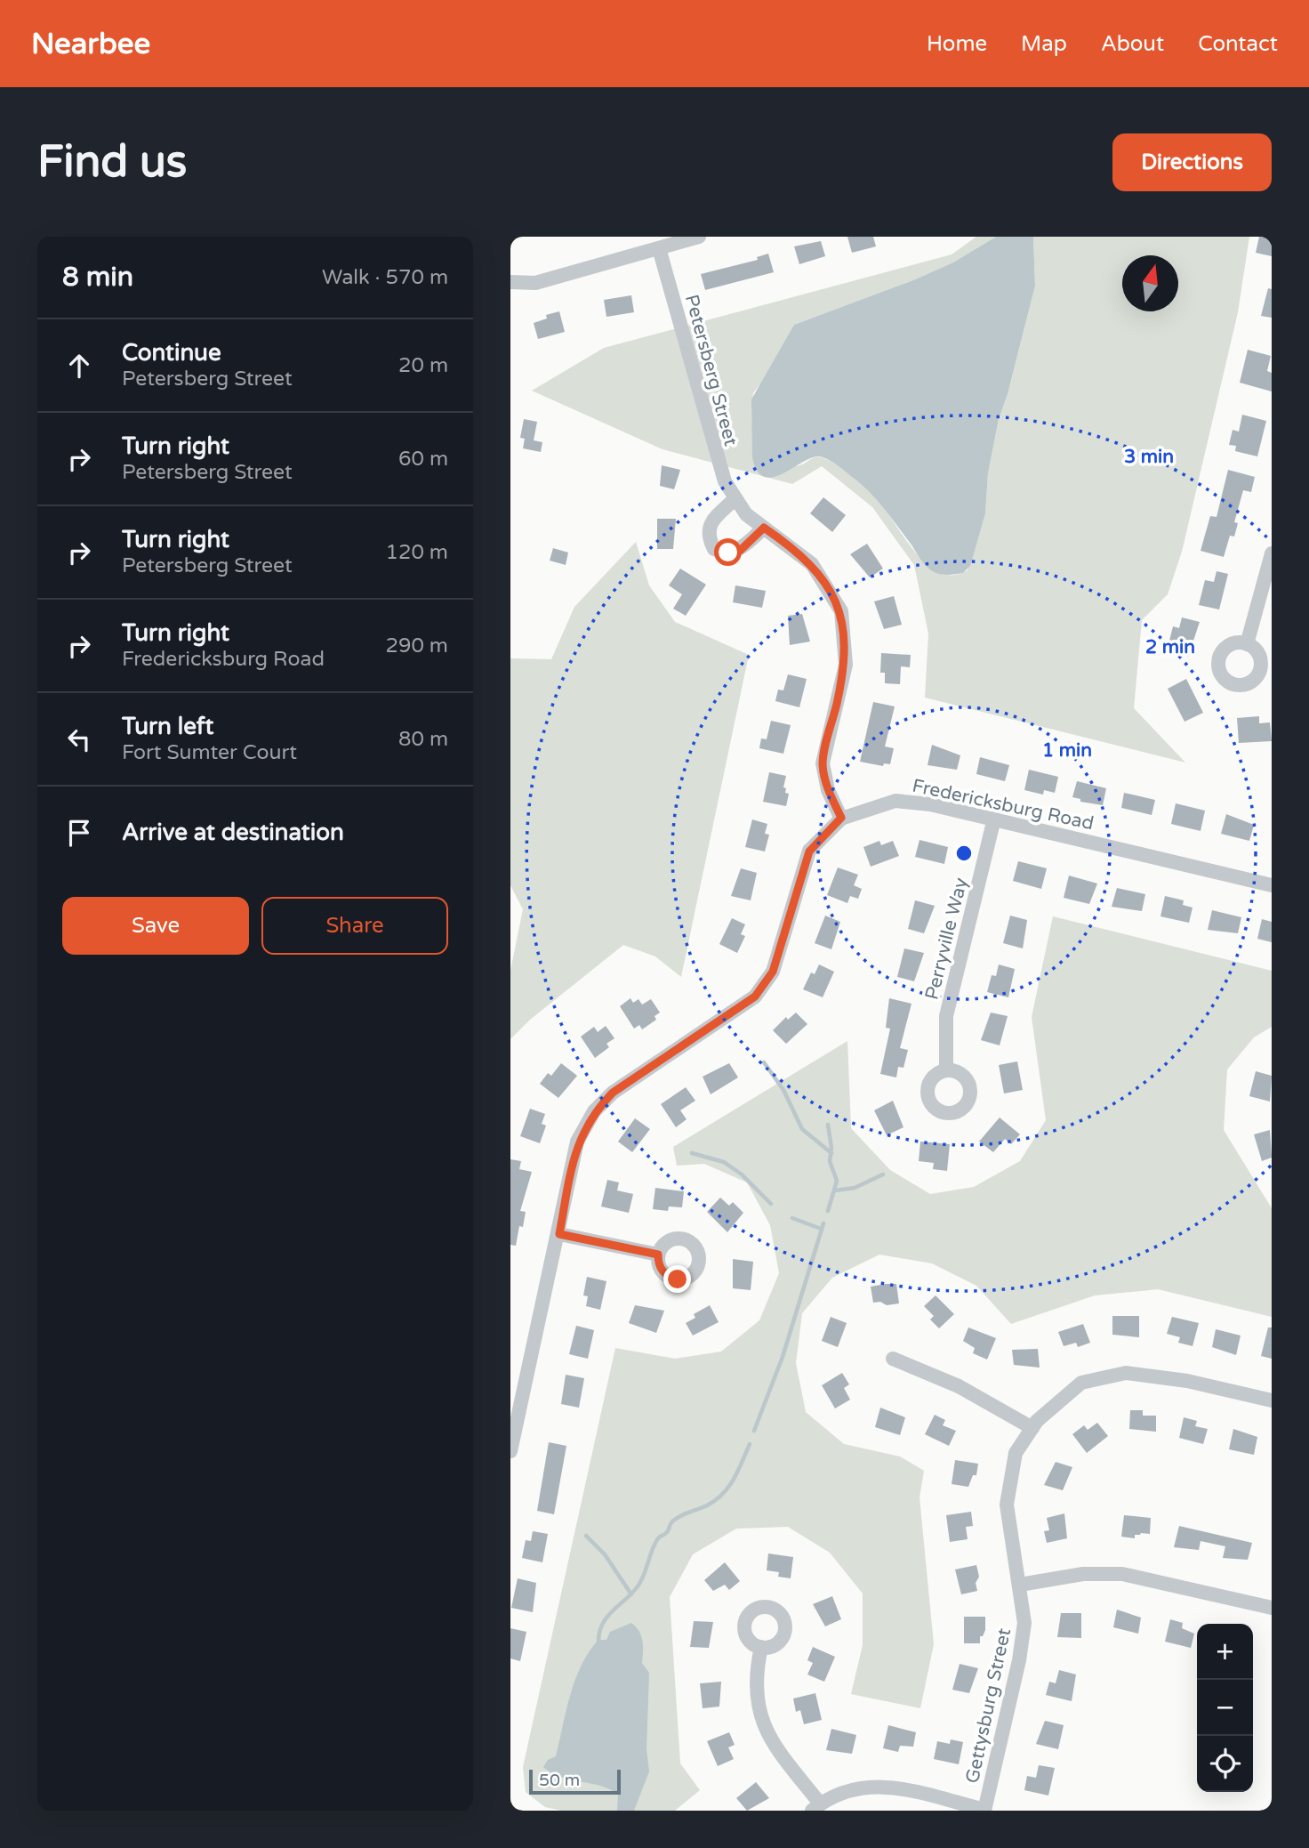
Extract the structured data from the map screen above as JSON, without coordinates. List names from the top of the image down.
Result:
{
  "streets": {
    "street": [
      "Petersberg Street",
      "Fredericksburg Road",
      "Perryville Way",
      "Gettysburg Street"
    ]
  },
  "crossings": [
    ["Petersberg Street", "Fredericksburg Road"],
    ["Fredericksburg Road", "Perryville Way"]
  ],
  "scale_bar": "50 m",
  "north": "top",
  "page": {
    "header": "Nearbee",
    "nav": [
      "Home",
      "Map",
      "About",
      "Contact"
    ],
    "buttons": [
      "Directions",
      ["Save", "Share"]
    ],
    "title": "Find us",
    "heading": ["8 min", "Walk · 570 m"],
    "list": [
      ["Continue", "Petersberg Street", "20 m"],
      ["Turn right", "Petersberg Street", "60 m"],
      ["Turn right", "Petersberg Street", "120 m"],
      ["Turn right", "Fredericksburg Road", "290 m"],
      ["Turn left", "Fort Sumter Court", "80 m"],
      "Arrive at destination"
    ],
    "map_buttons": ["+", "−"],
    "scale": "50 m"
  },
  "rings": ["3 min", "2 min", "1 min"]
}
